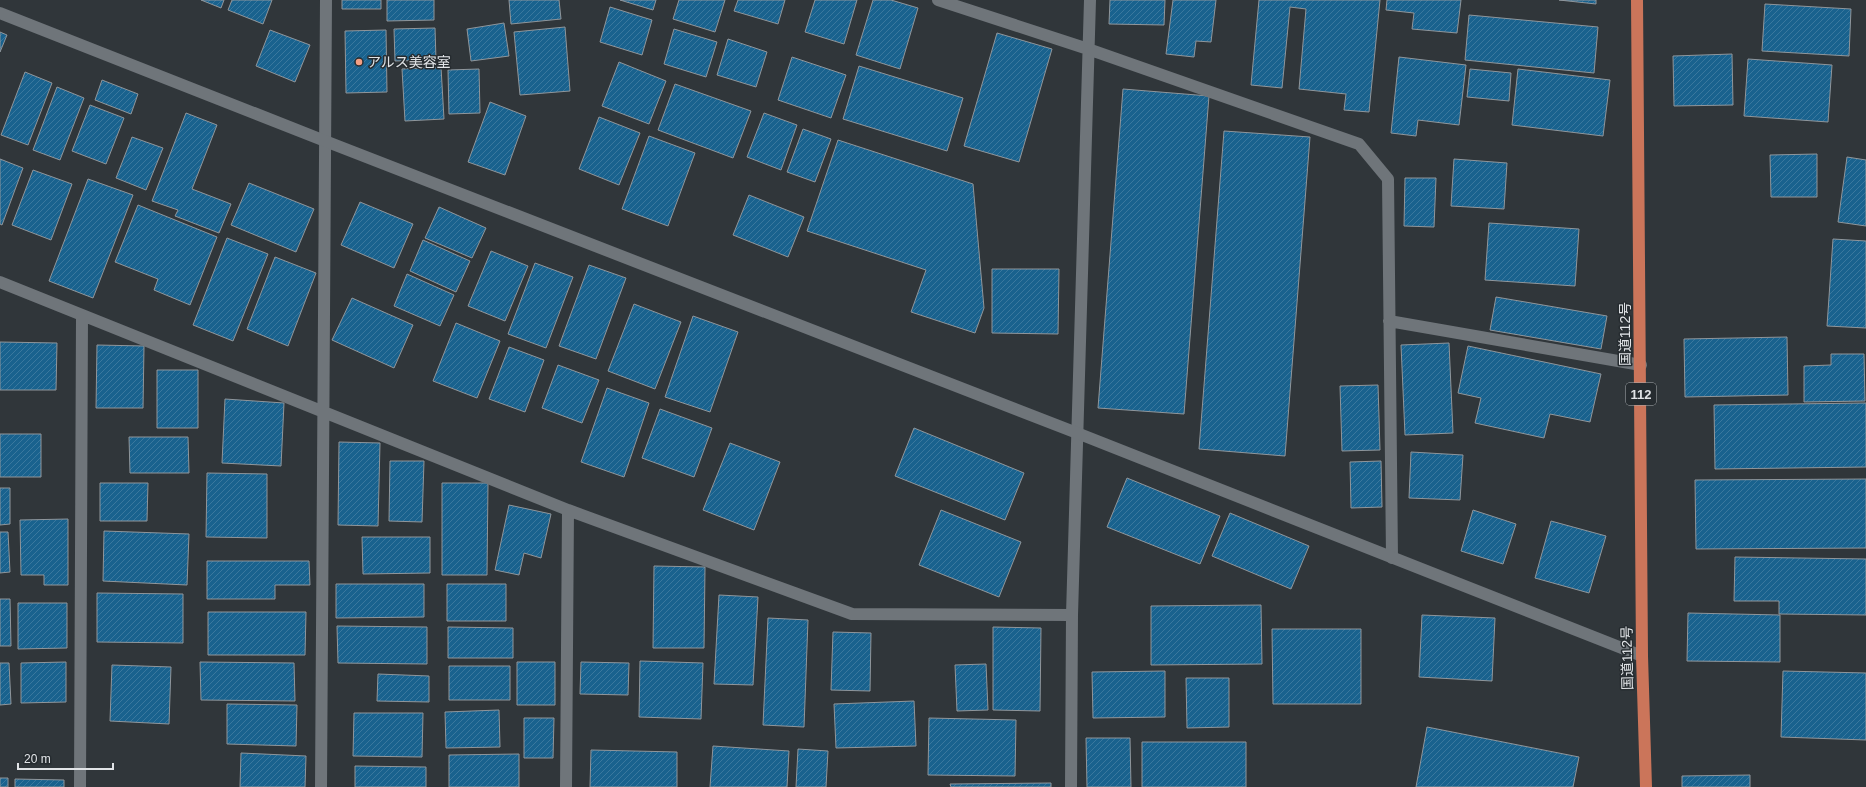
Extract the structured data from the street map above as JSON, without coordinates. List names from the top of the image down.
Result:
{
  "streets": {
    "highway": ["国道112号", "112"]
  },
  "places": ["アルス美容室"],
  "scale_bar": "20 m"
}
